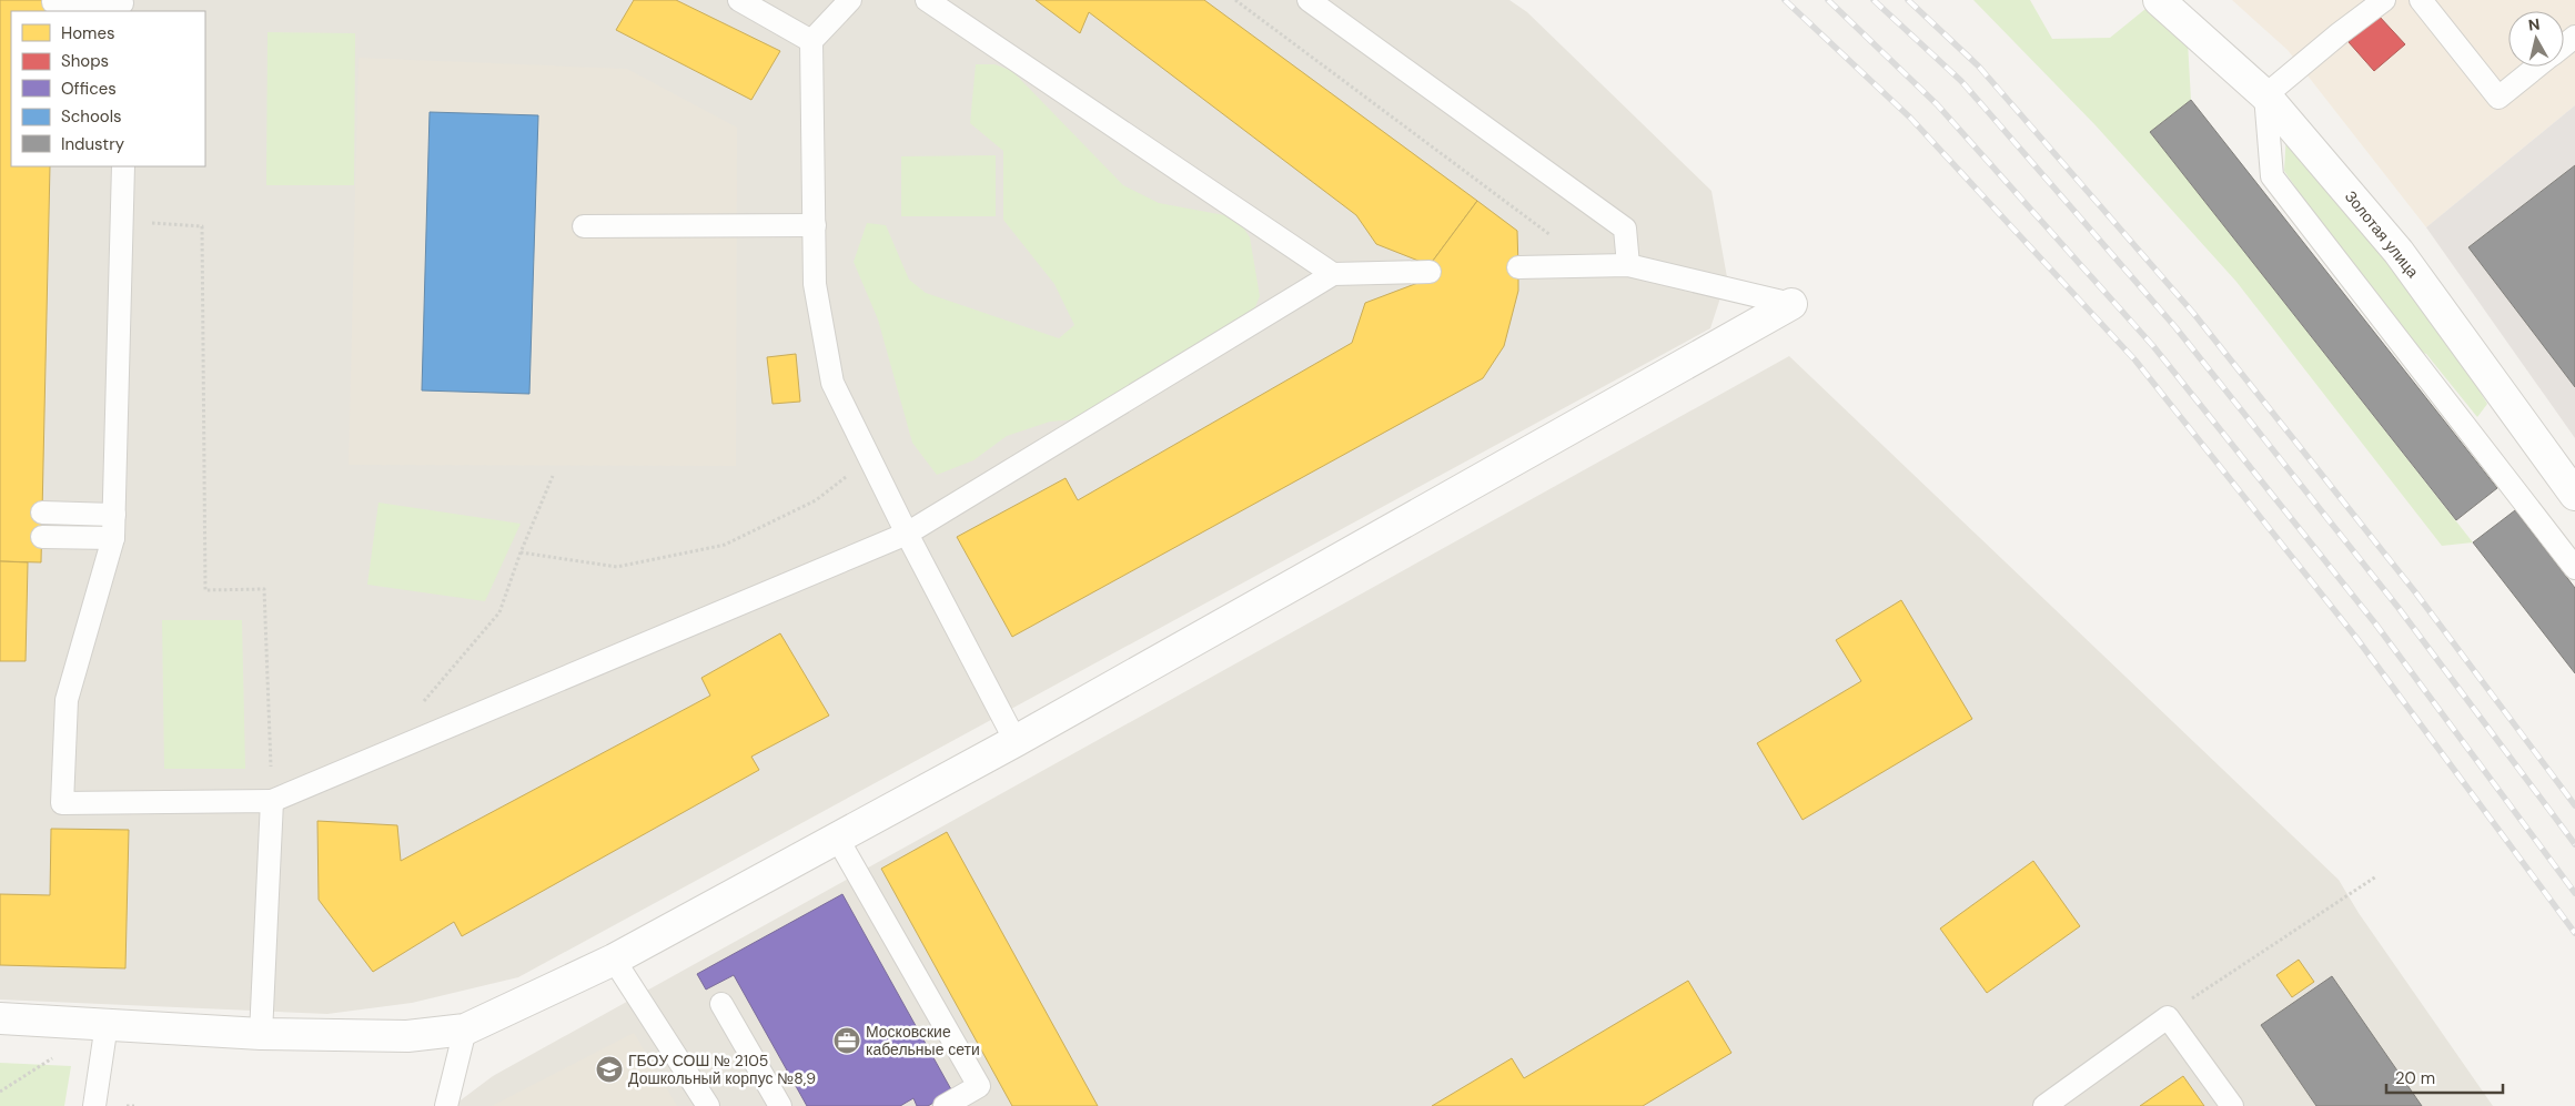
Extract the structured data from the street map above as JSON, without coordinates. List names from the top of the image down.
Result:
{
  "streets": {
    "street": ["Золотая улица"]
  },
  "places": {
    "office": ["Московские кабельные сети"],
    "school or university": ["ГБОУ СОШ № 2105 Дошкольный корпус №8,9"]
  },
  "legend": [
    "Homes",
    "Shops",
    "Offices",
    "Schools",
    "Industry"
  ],
  "scale_bar": "20 m",
  "north": "top"
}
